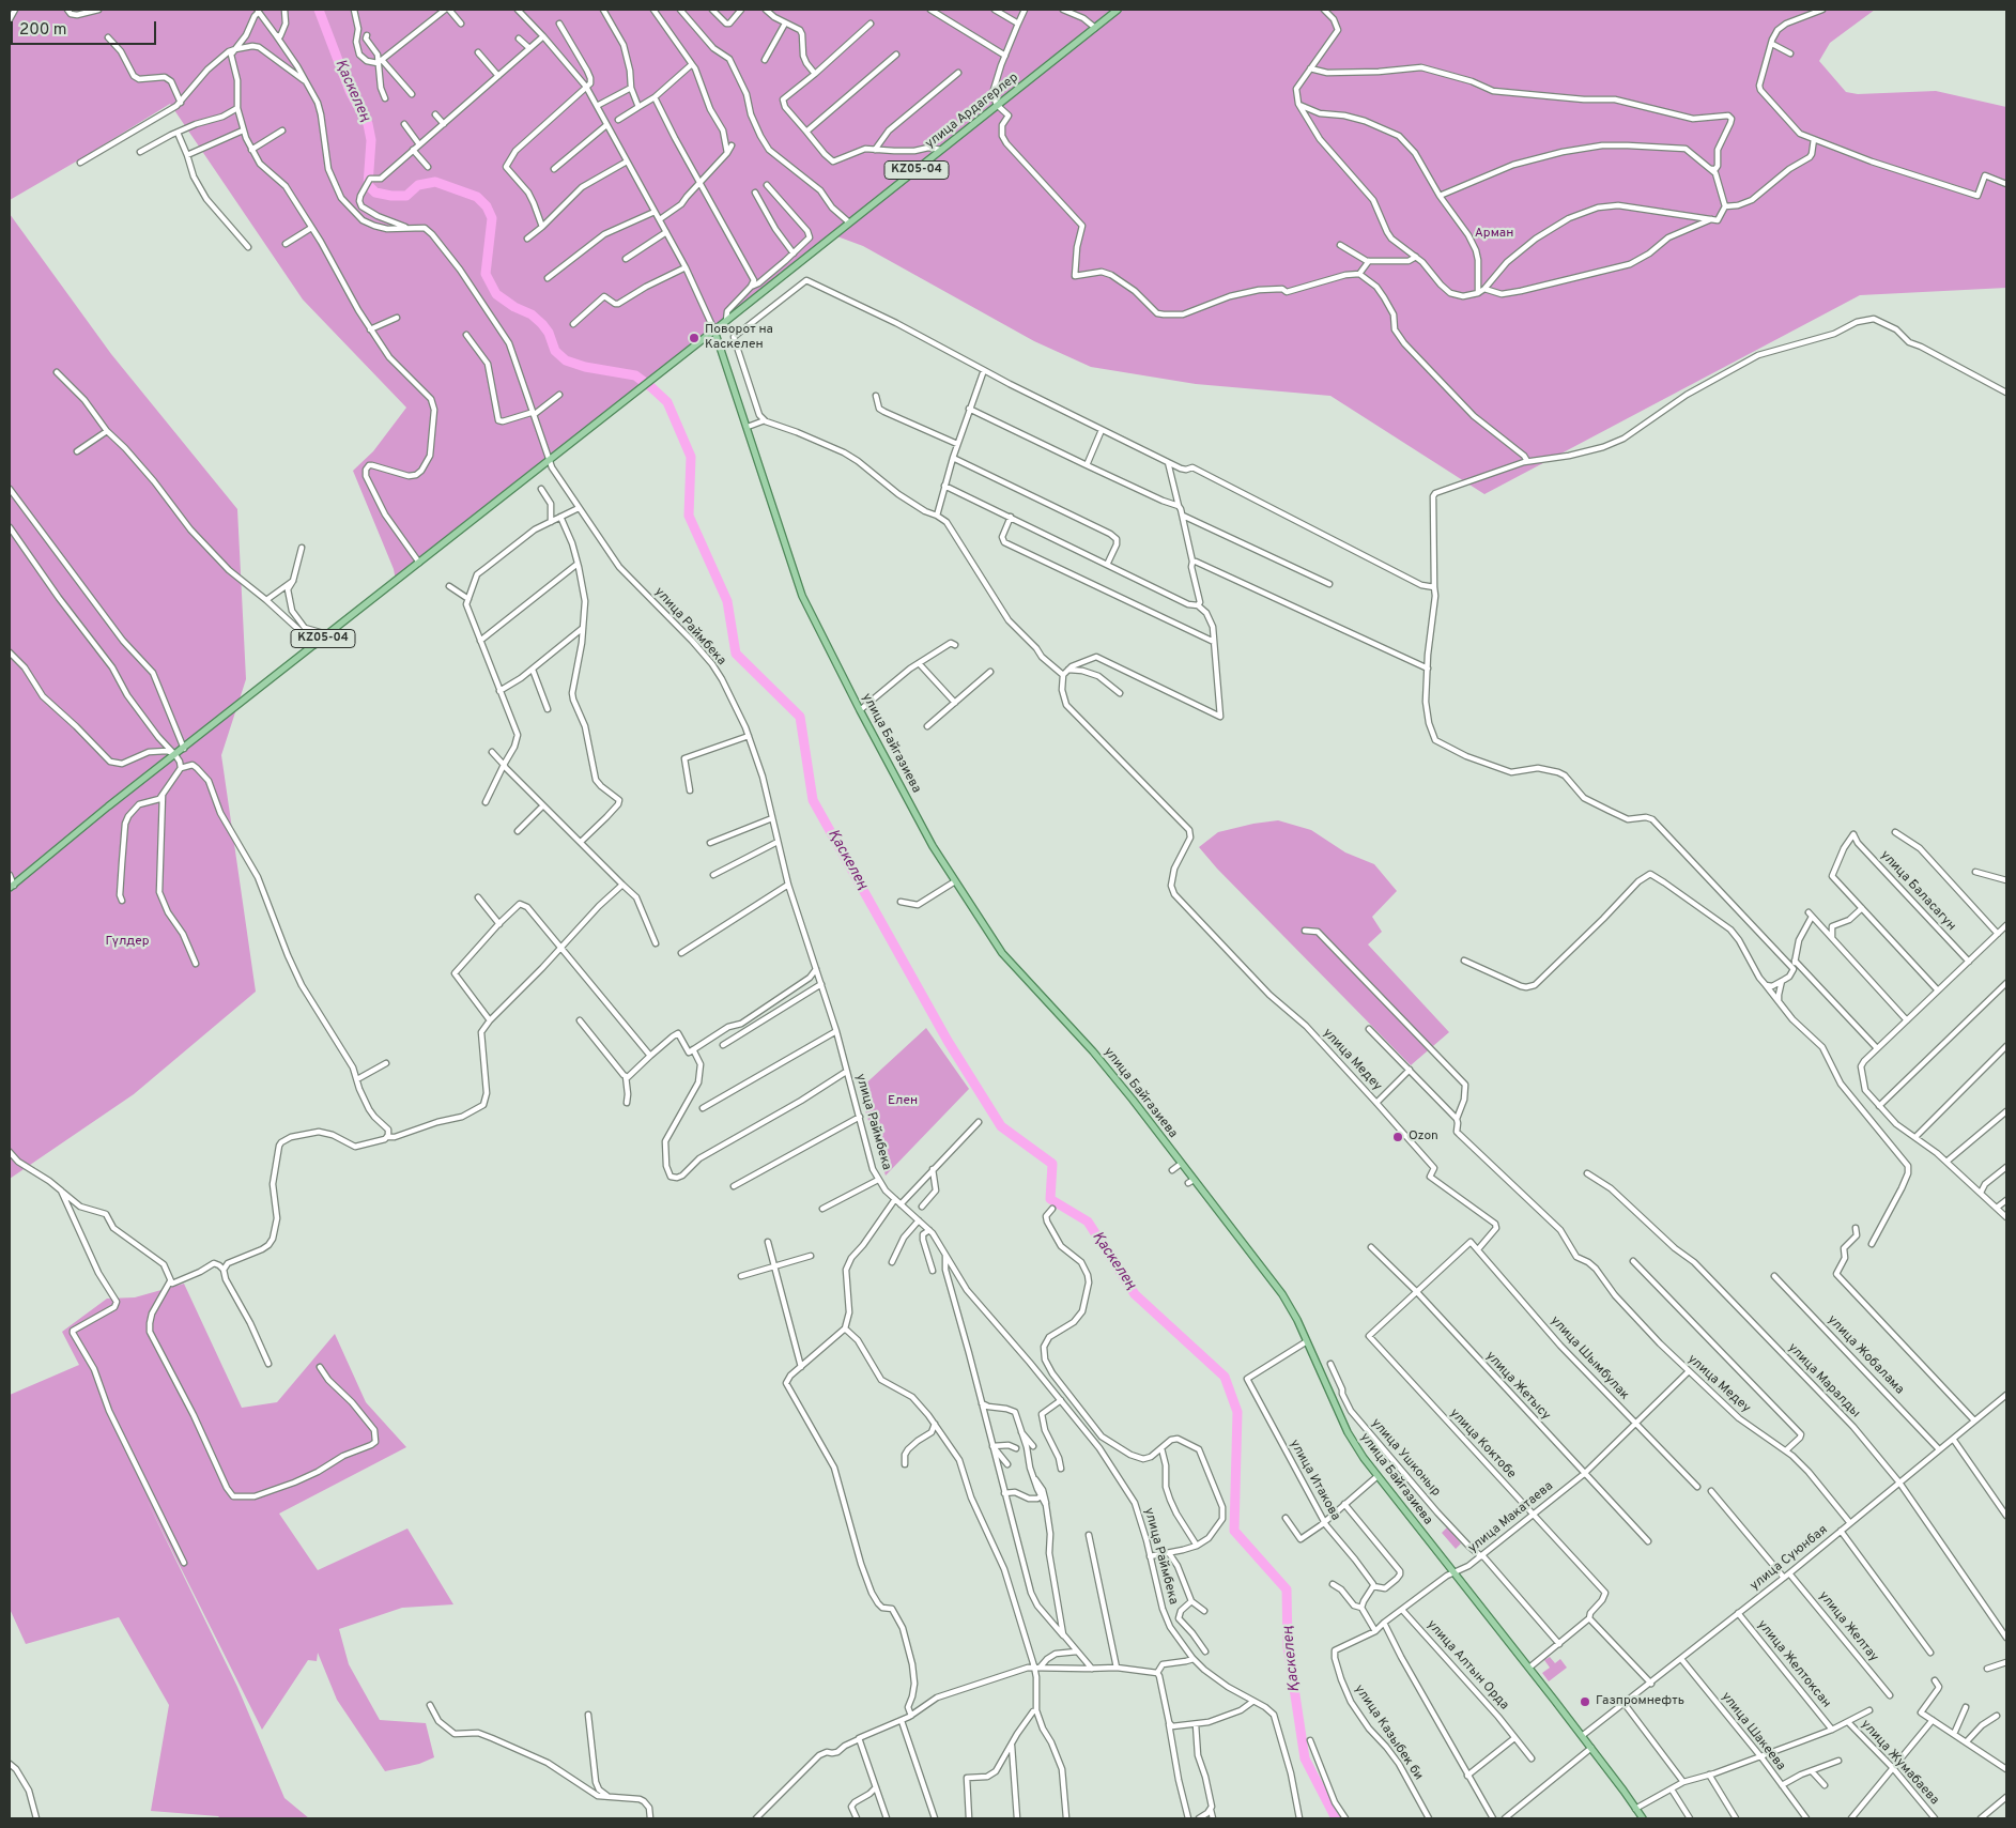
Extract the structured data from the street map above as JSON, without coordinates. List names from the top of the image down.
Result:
{
  "streets": {
    "main road": ["улица Ардагерлер", "KZ05-04", "улица Байгазиева"],
    "street": [
      "улица Раймбека",
      "улица Баласагун",
      "улица Медеу",
      "улица Жобалама",
      "улица Шымбулак",
      "улица Маралды",
      "улица Жетысу",
      "улица Коктобе",
      "улица Ушконыр",
      "улица Итакова",
      "улица Макатаева",
      "улица Суюнбая",
      "улица Желтау",
      "улица Желтоксан",
      "улица Алтын Орда",
      "улица Шакеева",
      "улица Казыбек би",
      "улица Жумабаева"
    ]
  },
  "crossings": [
    ["улица Ардагерлер", "KZ05-04"],
    ["улица Ардагерлер", "улица Байгазиева"],
    ["KZ05-04", "улица Раймбека"],
    ["KZ05-04", "улица Байгазиева"],
    ["улица Байгазиева", "улица Итакова"],
    ["улица Байгазиева", "улица Макатаева"],
    ["улица Байгазиева", "улица Суюнбая"],
    ["улица Медеу", "улица Шымбулак"],
    ["улица Медеу", "улица Макатаева"],
    ["улица Медеу", "улица Суюнбая"],
    ["улица Жобалама", "улица Суюнбая"],
    ["улица Шымбулак", "улица Жетысу"],
    ["улица Шымбулак", "улица Коктобе"],
    ["улица Шымбулак", "улица Макатаева"],
    ["улица Маралды", "улица Суюнбая"],
    ["улица Жетысу", "улица Коктобе"],
    ["улица Жетысу", "улица Макатаева"],
    ["улица Коктобе", "улица Макатаева"],
    ["улица Ушконыр", "улица Макатаева"],
    ["улица Макатаева", "улица Алтын Орда"],
    ["улица Макатаева", "улица Казыбек би"],
    ["улица Суюнбая", "улица Желтау"],
    ["улица Суюнбая", "улица Желтоксан"],
    ["улица Суюнбая", "улица Шакеева"]
  ],
  "water": ["Қаскелең"],
  "parks": ["Арман", "Гүлдер", "Елен"],
  "places": ["Поворот на Каскелен", "Ozon", "Газпромнефть"],
  "scale_bar": "200 m"
}
